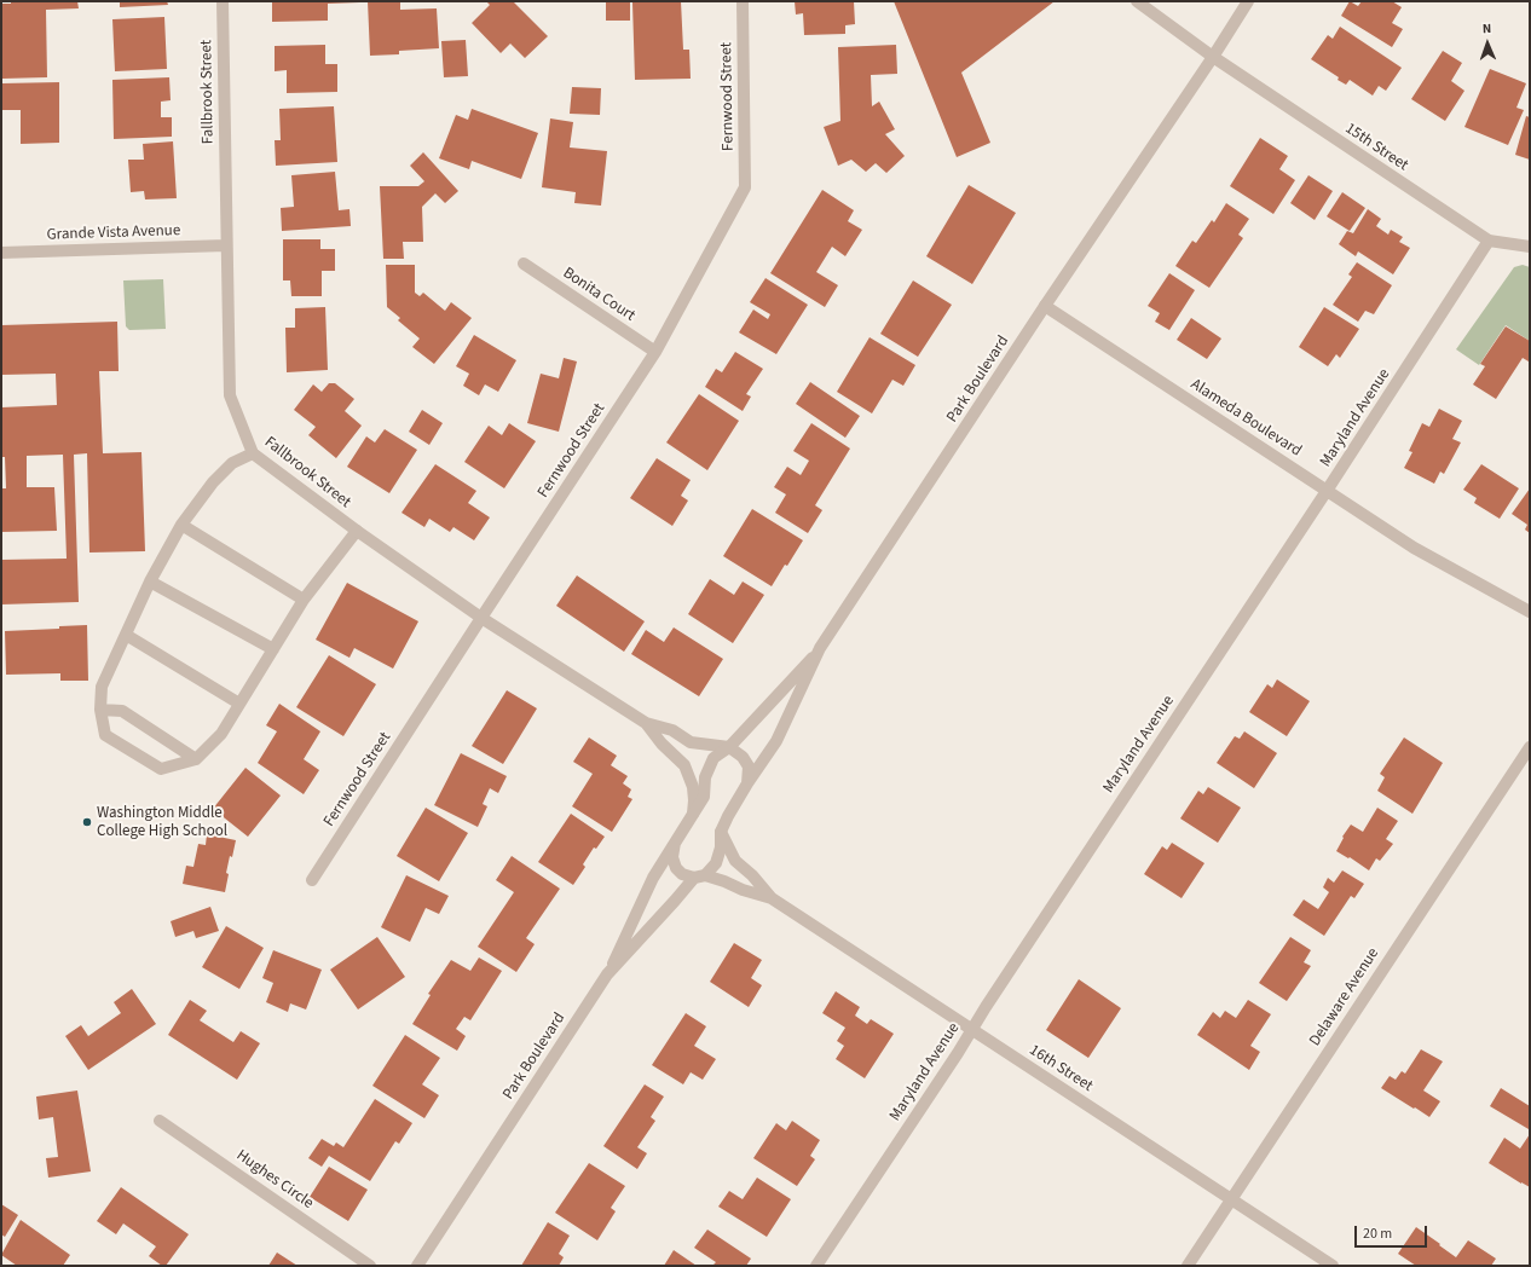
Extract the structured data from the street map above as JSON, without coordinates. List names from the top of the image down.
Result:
{
  "streets": {
    "street": [
      "Fallbrook Street",
      "Fernwood Street",
      "15th Street",
      "Grande Vista Avenue",
      "Bonita Court",
      "Park Boulevard",
      "Alameda Boulevard",
      "Maryland Avenue",
      "Delaware Avenue",
      "16th Street",
      "Hughes Circle"
    ]
  },
  "crossings": [
    ["Fallbrook Street", "Fernwood Street"],
    ["Fallbrook Street", "Grande Vista Avenue"],
    ["Fernwood Street", "Bonita Court"],
    ["15th Street", "Park Boulevard"],
    ["15th Street", "Maryland Avenue"],
    ["Park Boulevard", "Alameda Boulevard"],
    ["Alameda Boulevard", "Maryland Avenue"],
    ["Maryland Avenue", "16th Street"],
    ["Delaware Avenue", "16th Street"]
  ],
  "places": ["Washington Middle College High School"],
  "scale_bar": "20 m",
  "north": "top"
}
